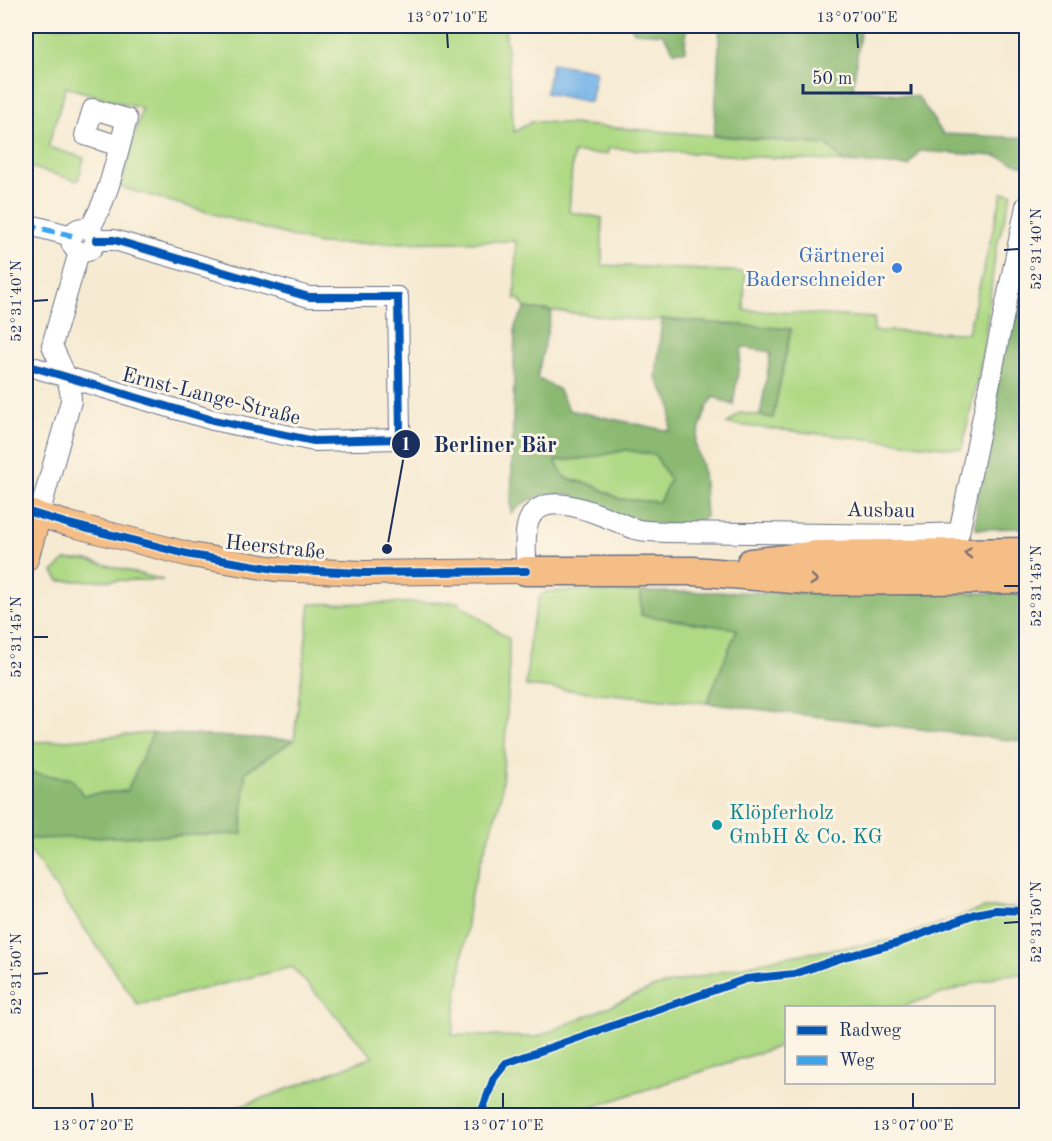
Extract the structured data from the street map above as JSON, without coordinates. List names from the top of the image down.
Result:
{
  "streets": {
    "main road": ["Heerstraße"],
    "street": ["Ernst-Lange-Straße", "Ausbau"]
  },
  "crossings": [
    ["Ausbau", "Heerstraße"]
  ],
  "places": ["Gärtnerei Baderschneider", "Berliner Bär", "Klöpferholz GmbH & Co. KG"],
  "legend": ["Radweg", "Weg"],
  "scale_bar": "50 m",
  "coordinates": [
    "13°07'10\"E",
    "13°07'00\"E",
    "52°31'40\"N",
    "52°31'45\"N",
    "52°31'50\"N",
    "13°07'20\"E"
  ]
}
